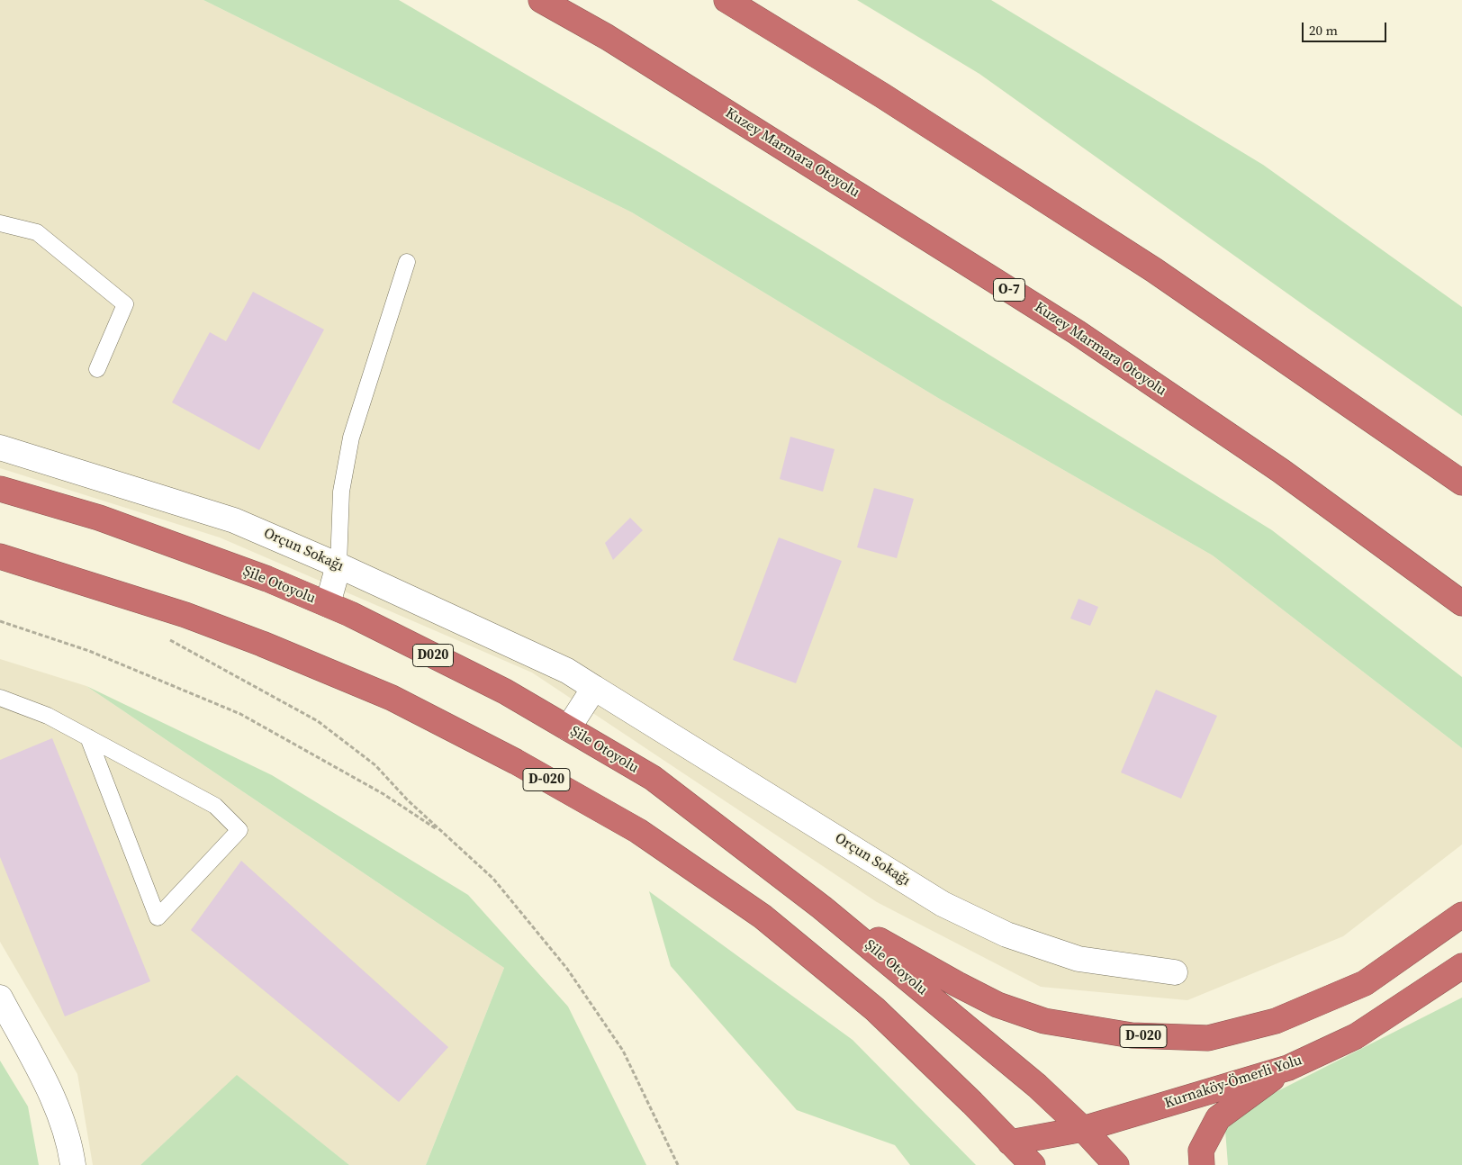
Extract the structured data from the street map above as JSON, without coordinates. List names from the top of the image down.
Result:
{
  "streets": {
    "highway": [
      "Kuzey Marmara Otoyolu",
      "O-7",
      "Şile Otoyolu",
      "D020",
      "D-020",
      "Kurnaköy-Ömerli Yolu"
    ],
    "street": ["Orçun Sokağı"]
  },
  "crossings": [
    ["Şile Otoyolu", "D-020"],
    ["Şile Otoyolu", "Kurnaköy-Ömerli Yolu"],
    ["D-020", "Kurnaköy-Ömerli Yolu"]
  ],
  "scale_bar": "20 m"
}
